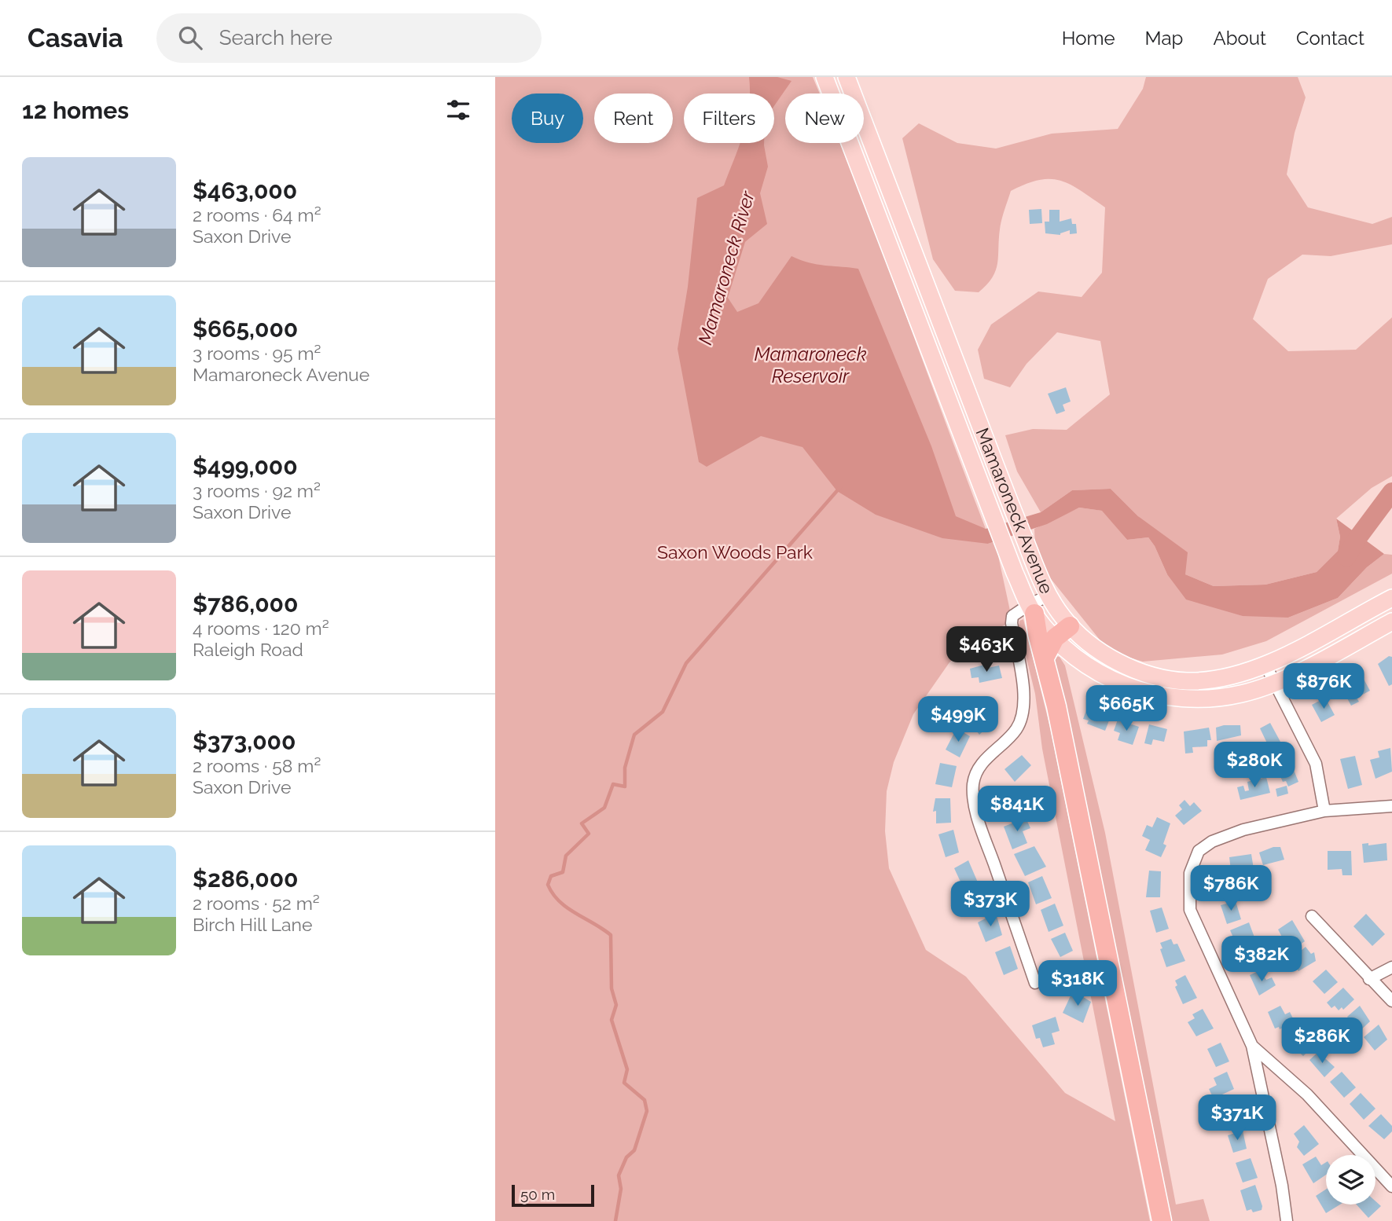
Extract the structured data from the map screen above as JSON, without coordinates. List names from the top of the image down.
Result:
{
  "streets": {
    "main road": ["Mamaroneck Avenue"]
  },
  "water": ["Mamaroneck River", "Mamaroneck Reservoir"],
  "parks": ["Saxon Woods Park"],
  "scale_bar": "50 m",
  "page": {
    "header": "Casavia",
    "search": "Search here",
    "nav": [
      "Home",
      "Map",
      "About",
      "Contact"
    ],
    "heading": "12 homes",
    "chip": [
      "Buy",
      "Rent",
      "Filters",
      "New"
    ],
    "list": [
      {
        "name": "$463,000",
        "note": "2 rooms · 64 m² · Saxon Drive"
      },
      {
        "name": "$665,000",
        "note": "3 rooms · 95 m² · Mamaroneck Avenue"
      },
      {
        "name": "$499,000",
        "note": "3 rooms · 92 m² · Saxon Drive"
      },
      {
        "name": "$786,000",
        "note": "4 rooms · 120 m² · Raleigh Road"
      },
      {
        "name": "$373,000",
        "note": "2 rooms · 58 m² · Saxon Drive"
      },
      {
        "name": "$286,000",
        "note": "2 rooms · 52 m² · Birch Hill Lane"
      }
    ],
    "price": [
      "$463K",
      "$876K",
      "$665K",
      "$499K",
      "$280K",
      "$841K",
      "$786K",
      "$373K",
      "$382K",
      "$318K",
      "$286K",
      "$371K"
    ],
    "scale": "50 m"
  }
}
